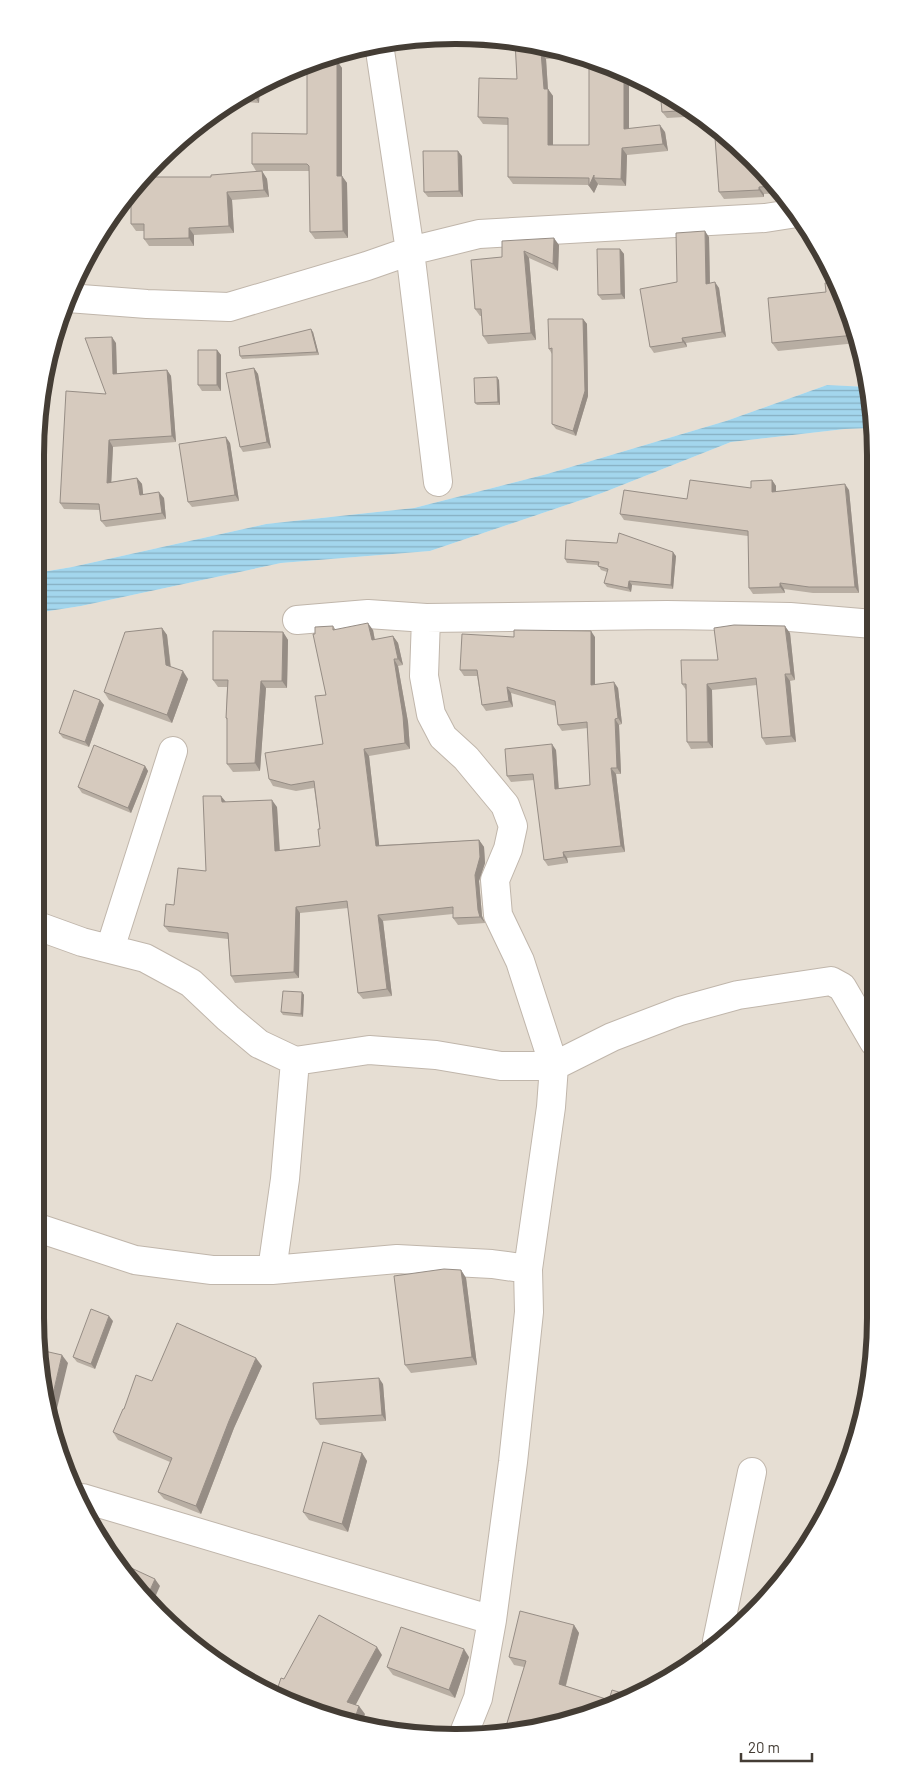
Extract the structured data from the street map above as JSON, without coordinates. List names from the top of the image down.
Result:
{
  "scale_bar": "20 m"
}
